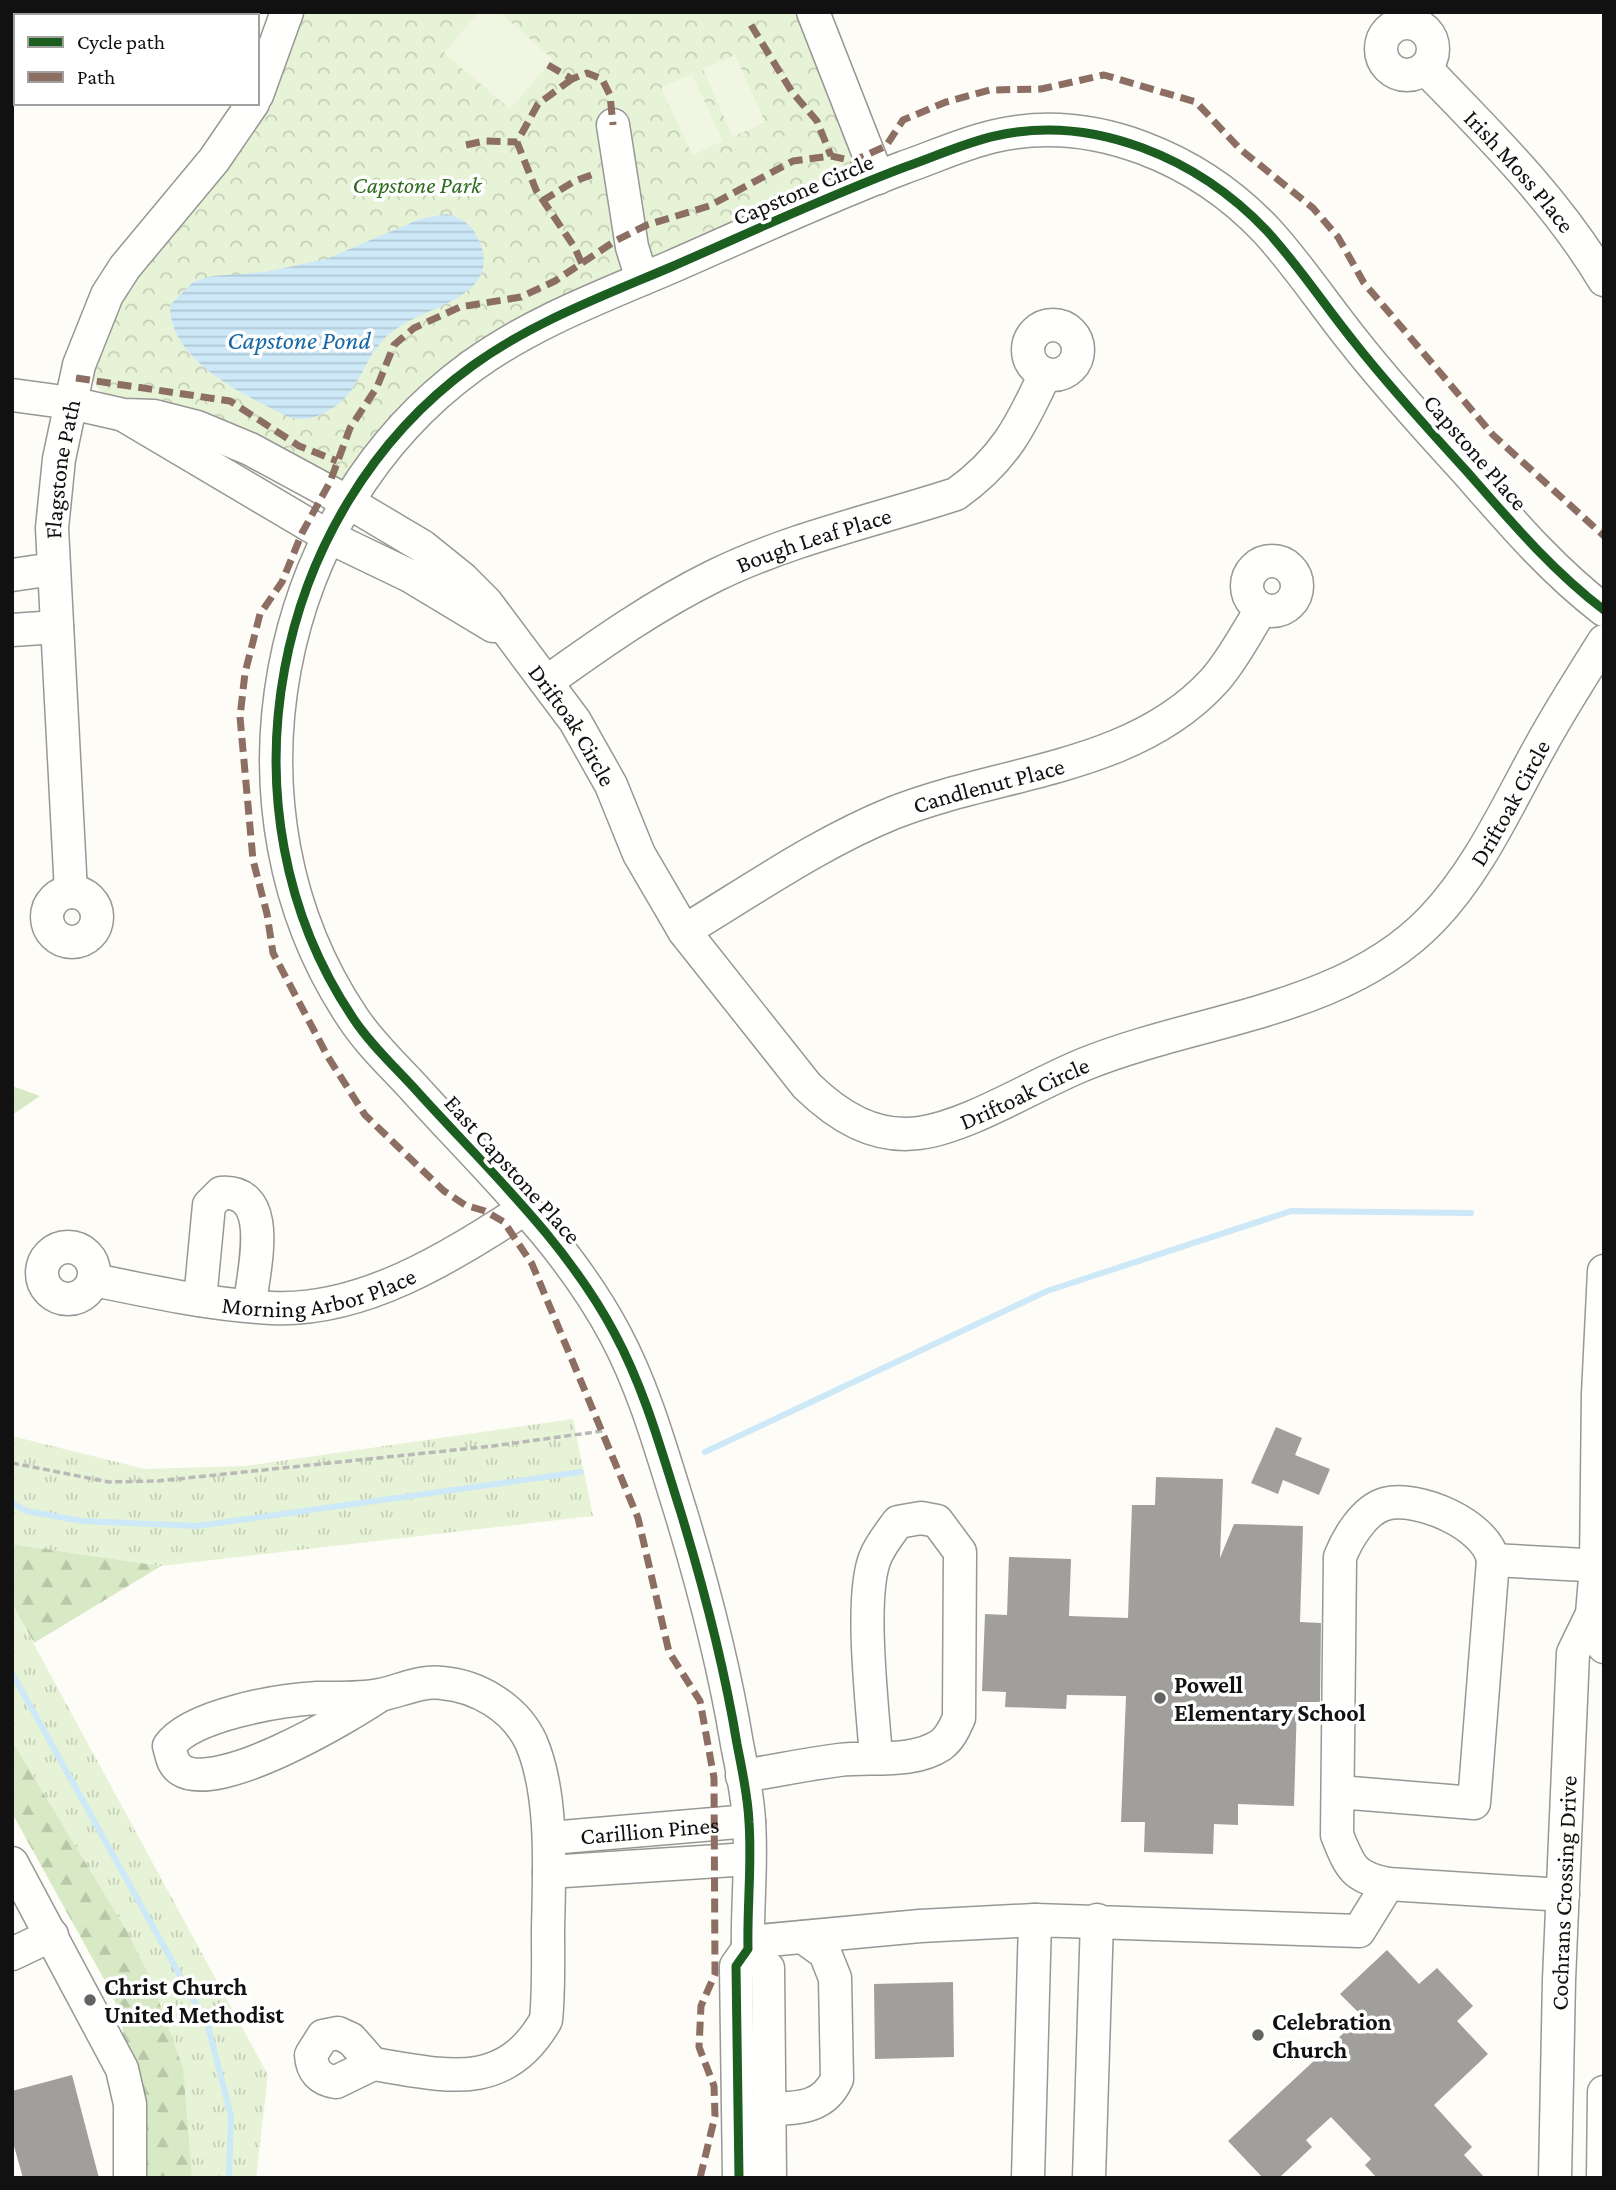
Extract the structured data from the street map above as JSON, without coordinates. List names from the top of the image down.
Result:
{
  "streets": {
    "street": [
      "Irish Moss Place",
      "Capstone Circle",
      "Capstone Place",
      "Flagstone Path",
      "Bough Leaf Place",
      "Driftoak Circle",
      "Candlenut Place",
      "East Capstone Place",
      "Morning Arbor Place",
      "Carillion Pines",
      "Cochrans Crossing Drive"
    ]
  },
  "crossings": [
    ["Capstone Circle", "Capstone Place"],
    ["Capstone Circle", "Driftoak Circle"],
    ["Capstone Circle", "East Capstone Place"],
    ["Bough Leaf Place", "Driftoak Circle"],
    ["Driftoak Circle", "Candlenut Place"],
    ["Driftoak Circle", "East Capstone Place"],
    ["East Capstone Place", "Morning Arbor Place"],
    ["East Capstone Place", "Carillion Pines"]
  ],
  "water": ["Capstone Pond"],
  "parks": ["Capstone Park"],
  "places": ["Powell Elementary School", "Christ Church United Methodist", "Celebration Church"],
  "legend": ["Cycle path", "Path"]
}
